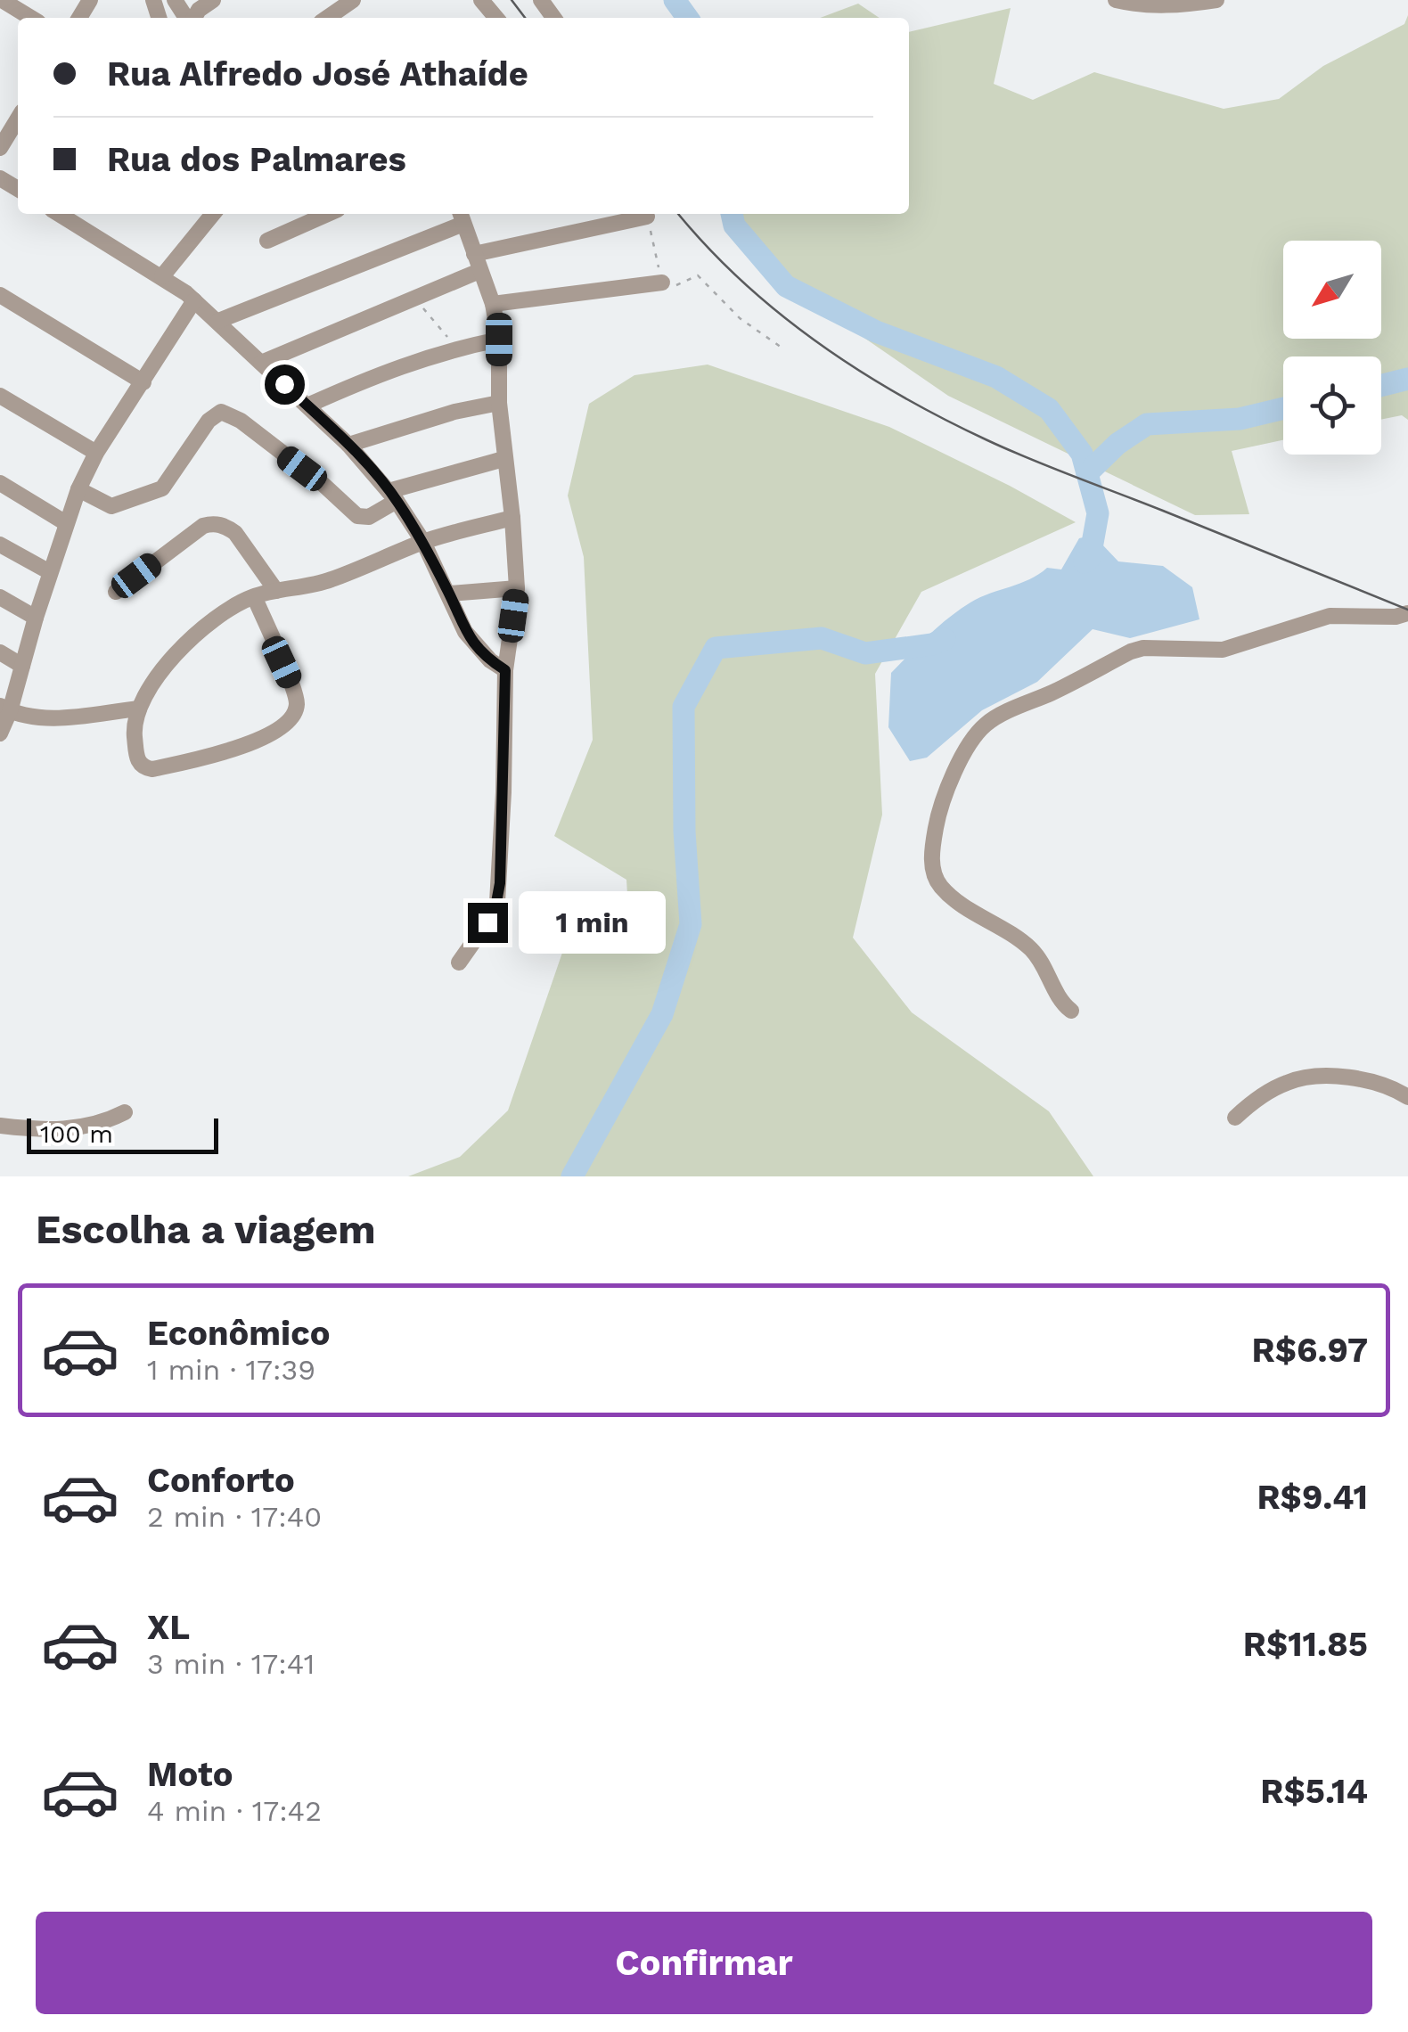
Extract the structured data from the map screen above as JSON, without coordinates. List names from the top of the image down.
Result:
{
  "scale_bar": "100 m",
  "north": "bottom left",
  "page": {
    "banner": ["Rua Alfredo José Athaíde", "Rua dos Palmares"],
    "bubble": "1 min",
    "scale": "100 m",
    "heading": "Escolha a viagem",
    "list": [
      {
        "name": "Econômico",
        "note": "1 min · 17:39",
        "value": "R$6.97"
      },
      {
        "name": "Conforto",
        "note": "2 min · 17:40",
        "value": "R$9.41"
      },
      {
        "name": "XL",
        "note": "3 min · 17:41",
        "value": "R$11.85"
      },
      {
        "name": "Moto",
        "note": "4 min · 17:42",
        "value": "R$5.14"
      }
    ],
    "buttons": "Confirmar"
  }
}
